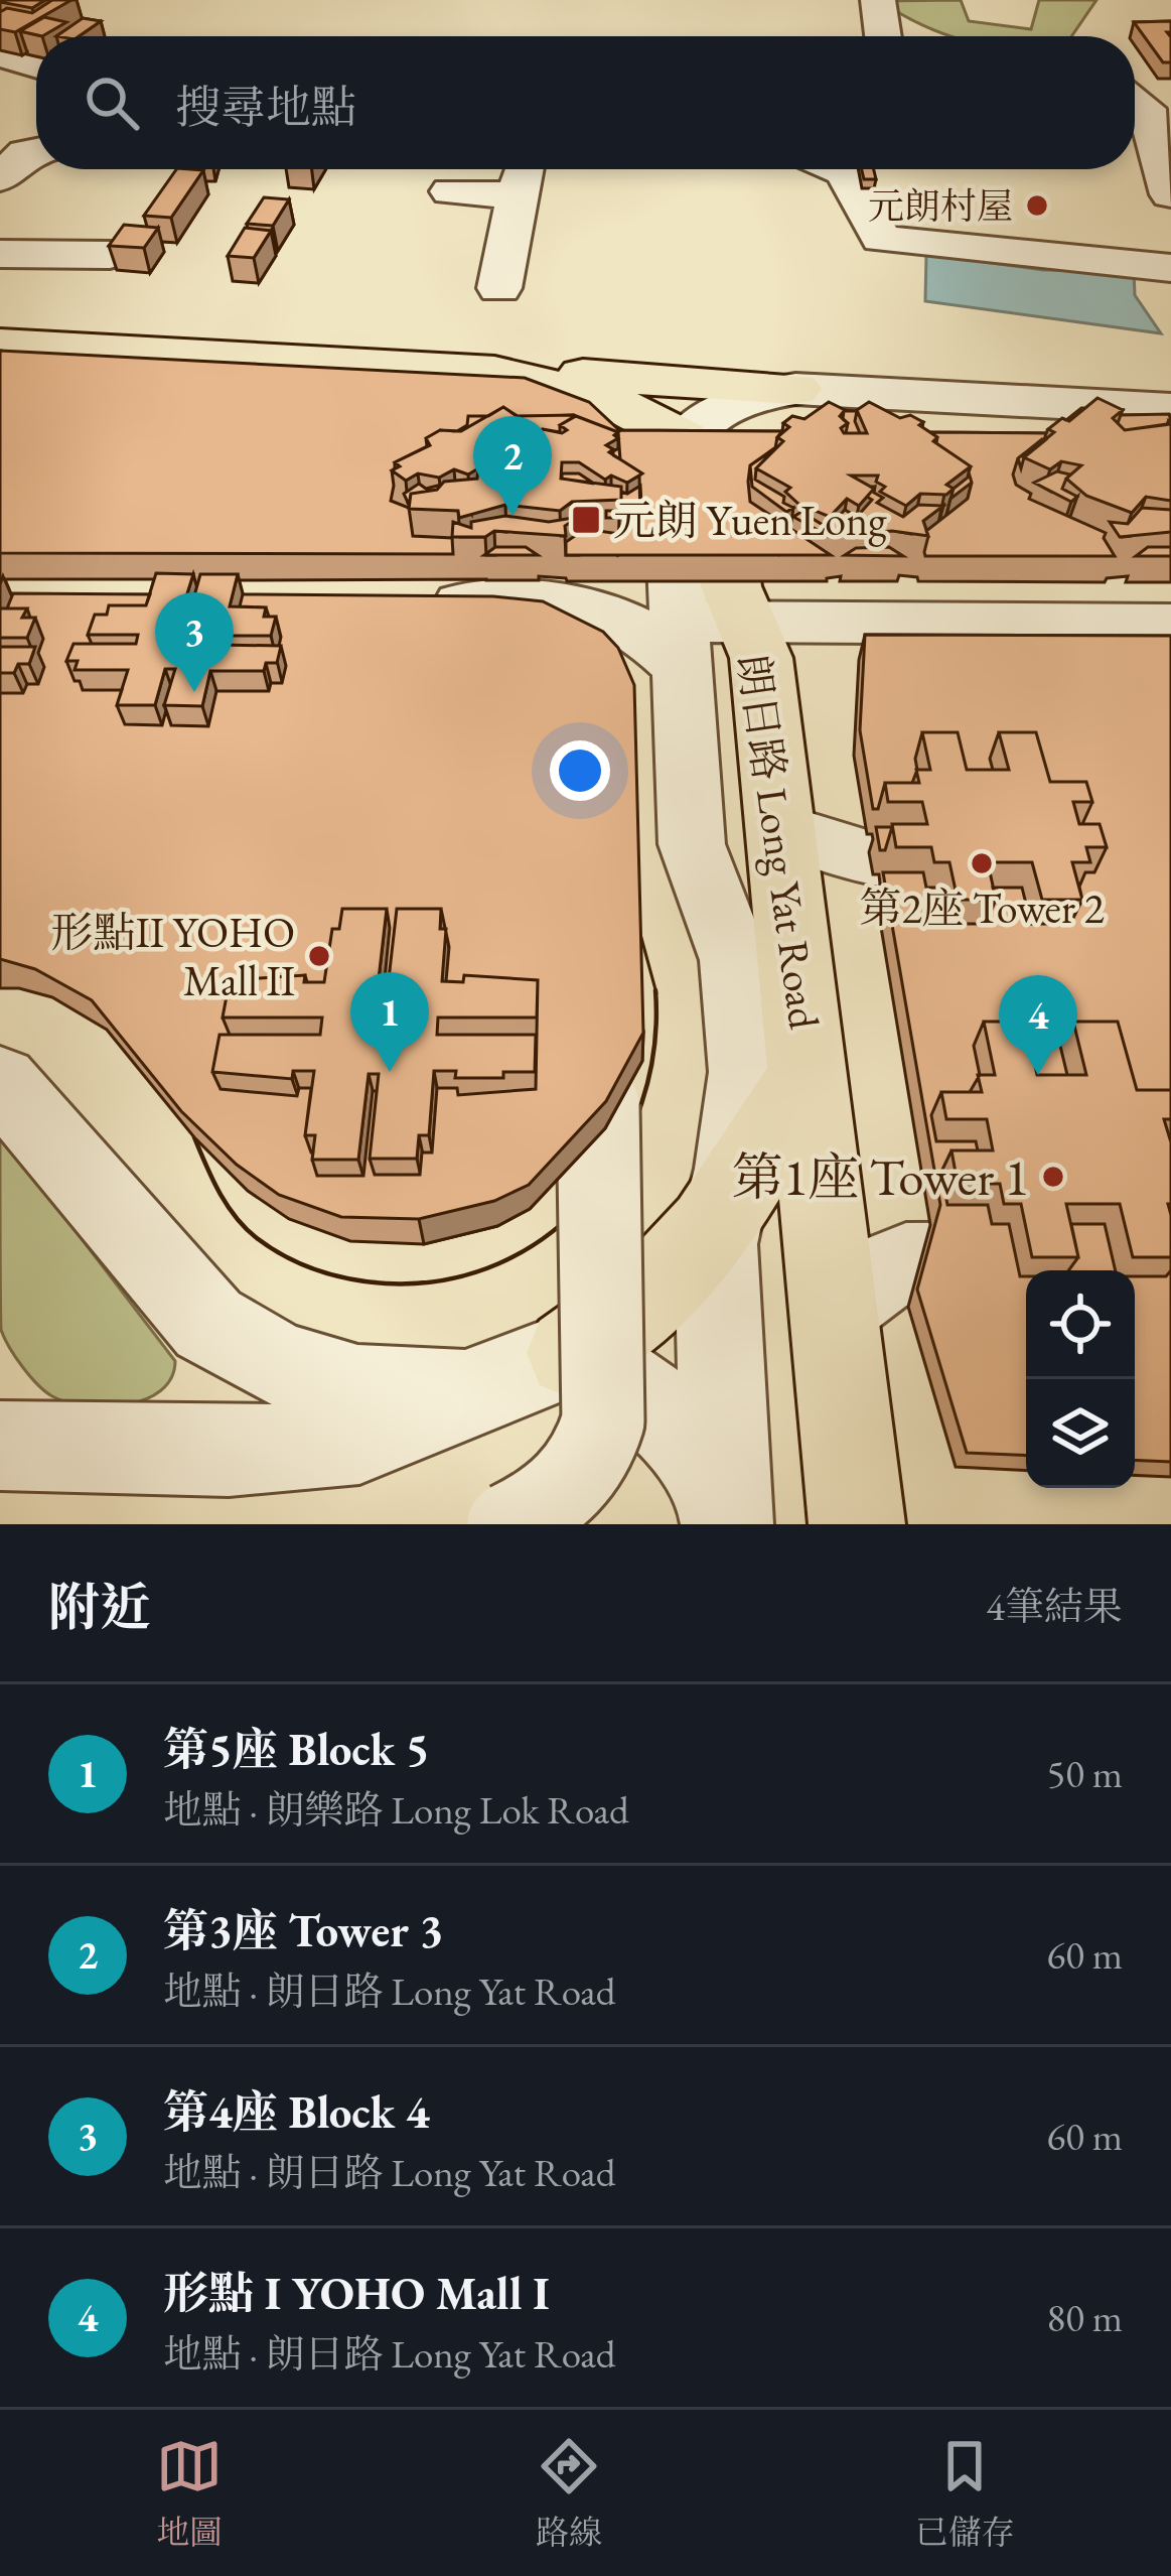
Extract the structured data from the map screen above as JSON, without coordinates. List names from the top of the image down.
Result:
{
  "streets": {
    "main road": ["朗日路 Long Yat Road"]
  },
  "places": {
    "other": [
      "元朗村屋",
      "第2座 Tower 2",
      "形點II YOHO Mall II",
      "第1座 Tower 1"
    ],
    "transit": ["元朗 Yuen Long"]
  },
  "page": {
    "search": "搜尋地點",
    "pins": [
      "2",
      "3",
      "1",
      "4"
    ],
    "heading": ["附近", "4筆結果"],
    "list": [
      {
        "mark": "1",
        "name": "第5座 Block 5",
        "note": "地點 · 朗樂路 Long Lok Road",
        "value": "50 m"
      },
      {
        "mark": "2",
        "name": "第3座 Tower 3",
        "note": "地點 · 朗日路 Long Yat Road",
        "value": "60 m"
      },
      {
        "mark": "3",
        "name": "第4座 Block 4",
        "note": "地點 · 朗日路 Long Yat Road",
        "value": "60 m"
      },
      {
        "mark": "4",
        "name": "形點 I YOHO Mall I",
        "note": "地點 · 朗日路 Long Yat Road",
        "value": "80 m"
      }
    ],
    "nav": ["地圖", "路線", "已儲存"]
  }
}
